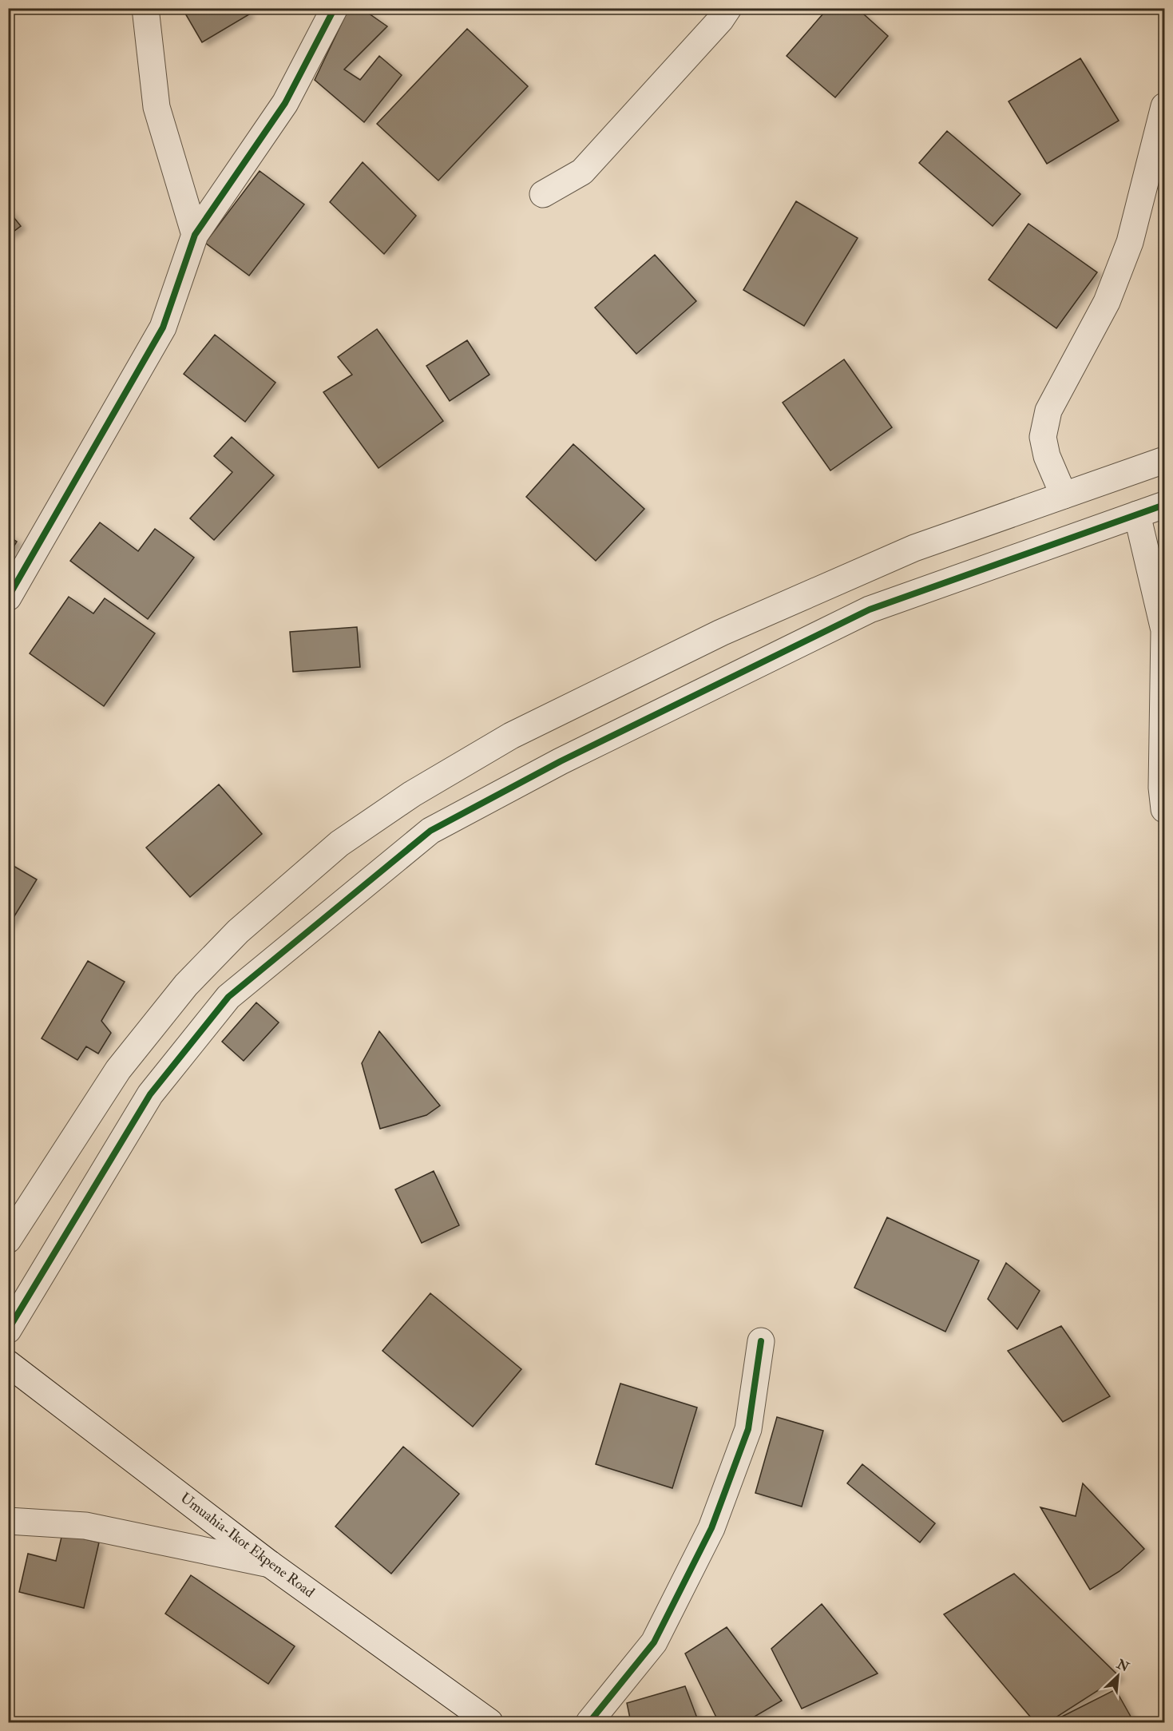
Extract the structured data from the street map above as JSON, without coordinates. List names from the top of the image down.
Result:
{
  "streets": {
    "street": ["Umuahia-Ikot Ekpene Road"]
  },
  "north": "top right"
}
